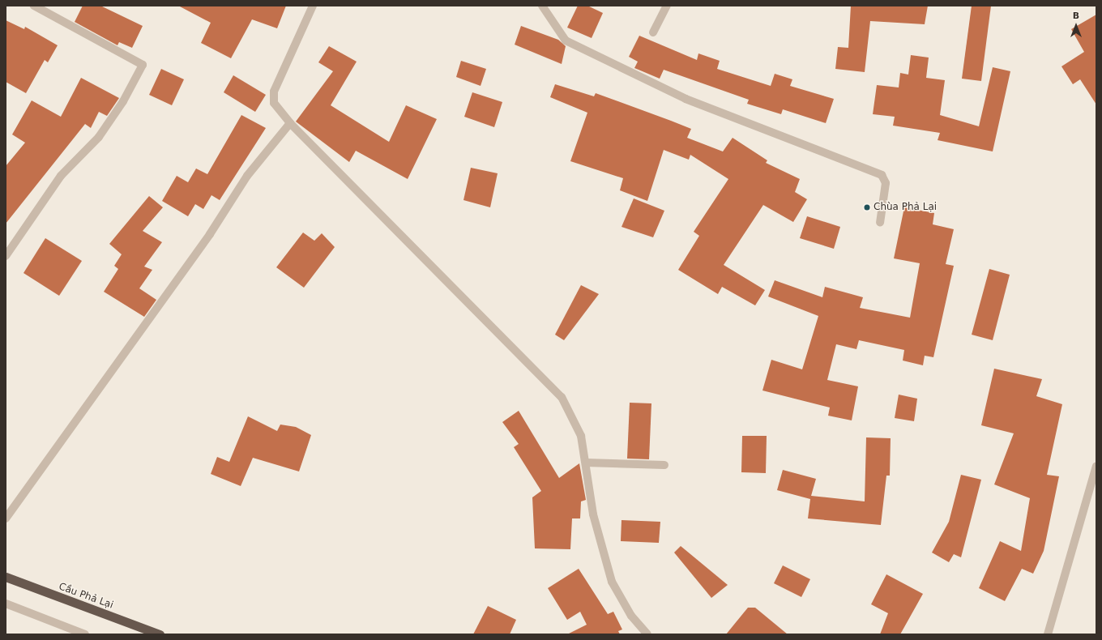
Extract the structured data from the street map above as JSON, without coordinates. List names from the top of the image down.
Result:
{
  "streets": {
    "highway": ["Cầu Phả Lại"]
  },
  "places": ["Chùa Phả Lại"],
  "north": "top"
}
